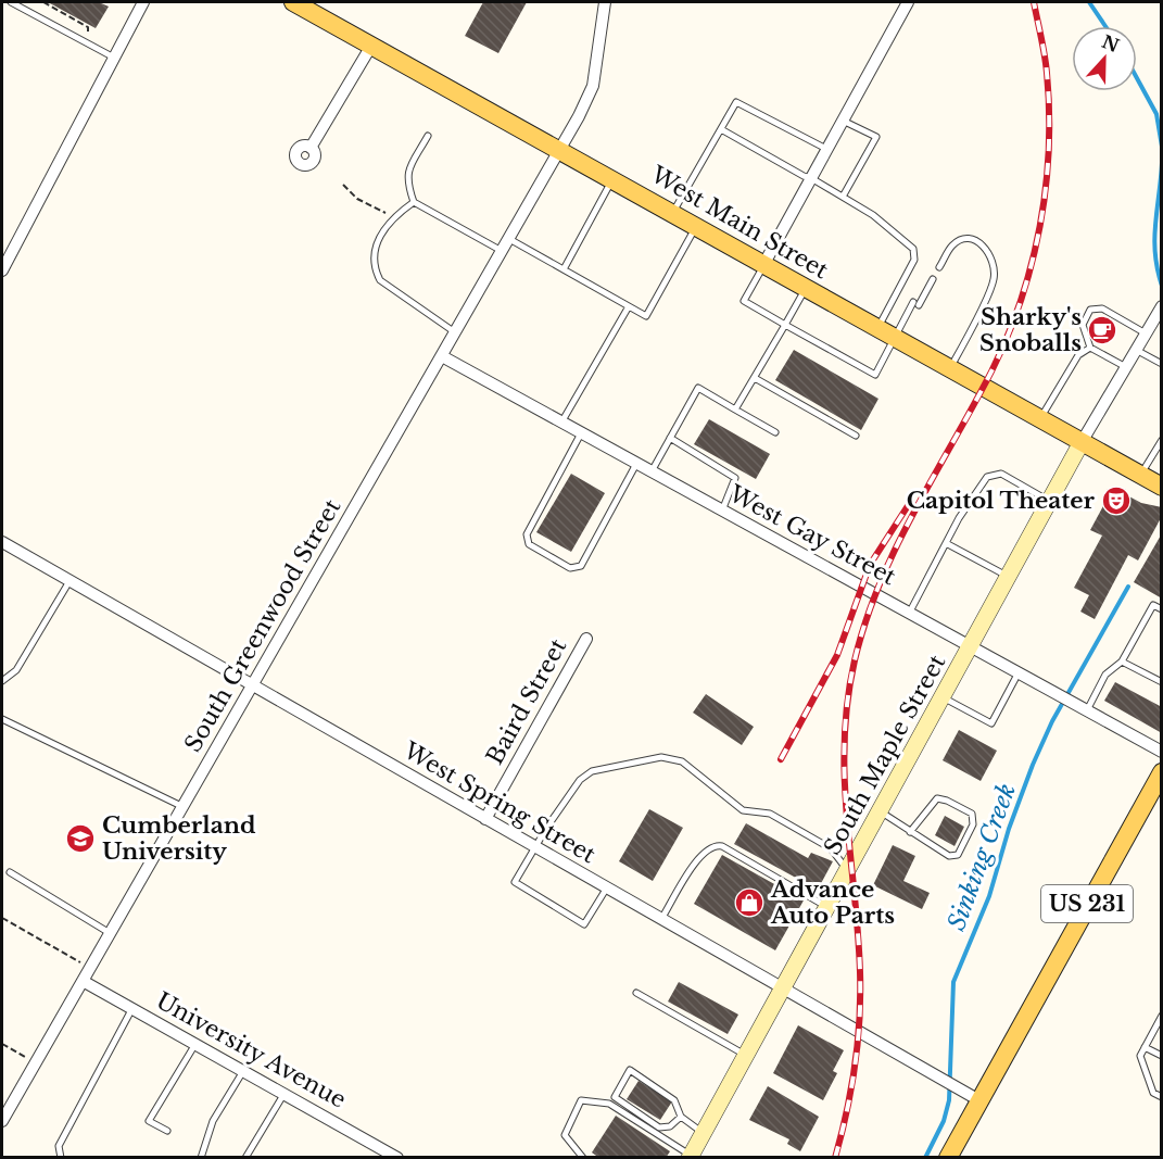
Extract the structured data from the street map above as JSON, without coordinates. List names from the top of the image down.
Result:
{
  "streets": {
    "main road": ["West Main Street", "US 231"],
    "street": [
      "West Gay Street",
      "South Greenwood Street",
      "Baird Street",
      "South Maple Street",
      "West Spring Street",
      "University Avenue"
    ]
  },
  "crossings": [
    ["West Main Street", "South Greenwood Street"],
    ["West Main Street", "South Maple Street"],
    ["West Gay Street", "South Greenwood Street"],
    ["West Gay Street", "South Maple Street"],
    ["South Greenwood Street", "West Spring Street"],
    ["South Greenwood Street", "University Avenue"],
    ["Baird Street", "West Spring Street"],
    ["South Maple Street", "West Spring Street"],
    ["West Spring Street", "US 231"]
  ],
  "water": ["Sinking Creek"],
  "places": {
    "cafe": ["Sharky's Snoballs"],
    "theatre": ["Capitol Theater"],
    "school or university": ["Cumberland University"],
    "shop": ["Advance Auto Parts"]
  },
  "north": "top"
}
